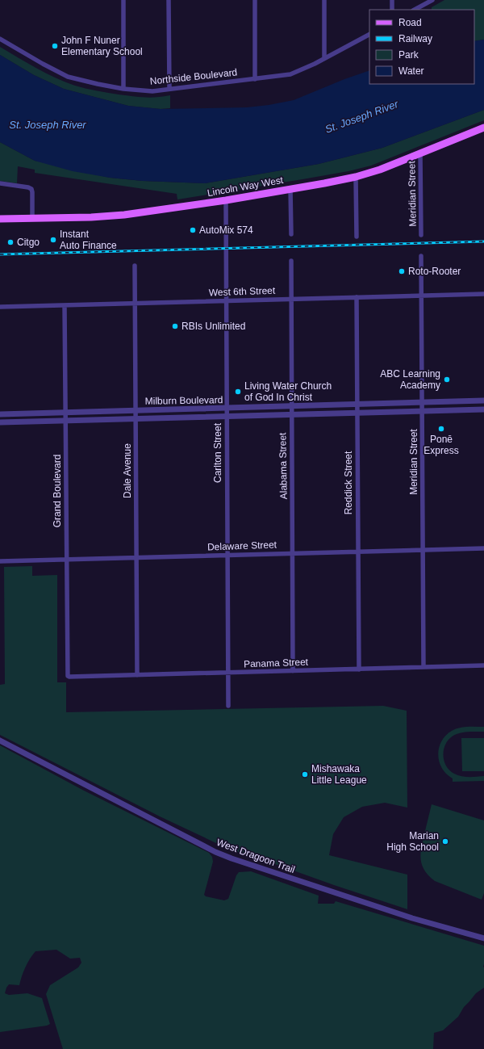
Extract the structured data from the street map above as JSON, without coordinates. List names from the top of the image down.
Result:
{
  "streets": {
    "main road": ["Lincoln Way West"],
    "street": [
      "Northside Boulevard",
      "Meridian Street",
      "West 6th Street",
      "Milburn Boulevard",
      "Carlton Street",
      "Alabama Street",
      "Dale Avenue",
      "Reddick Street",
      "Grand Boulevard",
      "Delaware Street",
      "Panama Street",
      "West Dragoon Trail"
    ]
  },
  "crossings": [
    ["Lincoln Way West", "Meridian Street"],
    ["Lincoln Way West", "Carlton Street"],
    ["Meridian Street", "West 6th Street"],
    ["Meridian Street", "Milburn Boulevard"],
    ["Meridian Street", "Delaware Street"],
    ["Meridian Street", "Panama Street"],
    ["West 6th Street", "Carlton Street"],
    ["West 6th Street", "Alabama Street"],
    ["West 6th Street", "Dale Avenue"],
    ["West 6th Street", "Reddick Street"],
    ["West 6th Street", "Grand Boulevard"],
    ["Milburn Boulevard", "Carlton Street"],
    ["Milburn Boulevard", "Alabama Street"],
    ["Milburn Boulevard", "Dale Avenue"],
    ["Milburn Boulevard", "Reddick Street"],
    ["Milburn Boulevard", "Grand Boulevard"],
    ["Carlton Street", "Delaware Street"],
    ["Carlton Street", "Panama Street"],
    ["Alabama Street", "Delaware Street"],
    ["Alabama Street", "Panama Street"],
    ["Dale Avenue", "Delaware Street"],
    ["Dale Avenue", "Panama Street"],
    ["Reddick Street", "Delaware Street"],
    ["Reddick Street", "Panama Street"],
    ["Grand Boulevard", "Delaware Street"],
    ["Grand Boulevard", "Panama Street"]
  ],
  "water": ["St. Joseph River"],
  "places": [
    "John F Nuner Elementary School",
    "AutoMix 574",
    "Instant Auto Finance",
    "Citgo",
    "Roto-Rooter",
    "RBIs Unlimited",
    "ABC Learning Academy",
    "Living Water Church of God In Christ",
    "Ponē Express",
    "Mishawaka Little League",
    "Marian High School"
  ],
  "legend": [
    "Road",
    "Railway",
    "Park",
    "Water"
  ]
}
